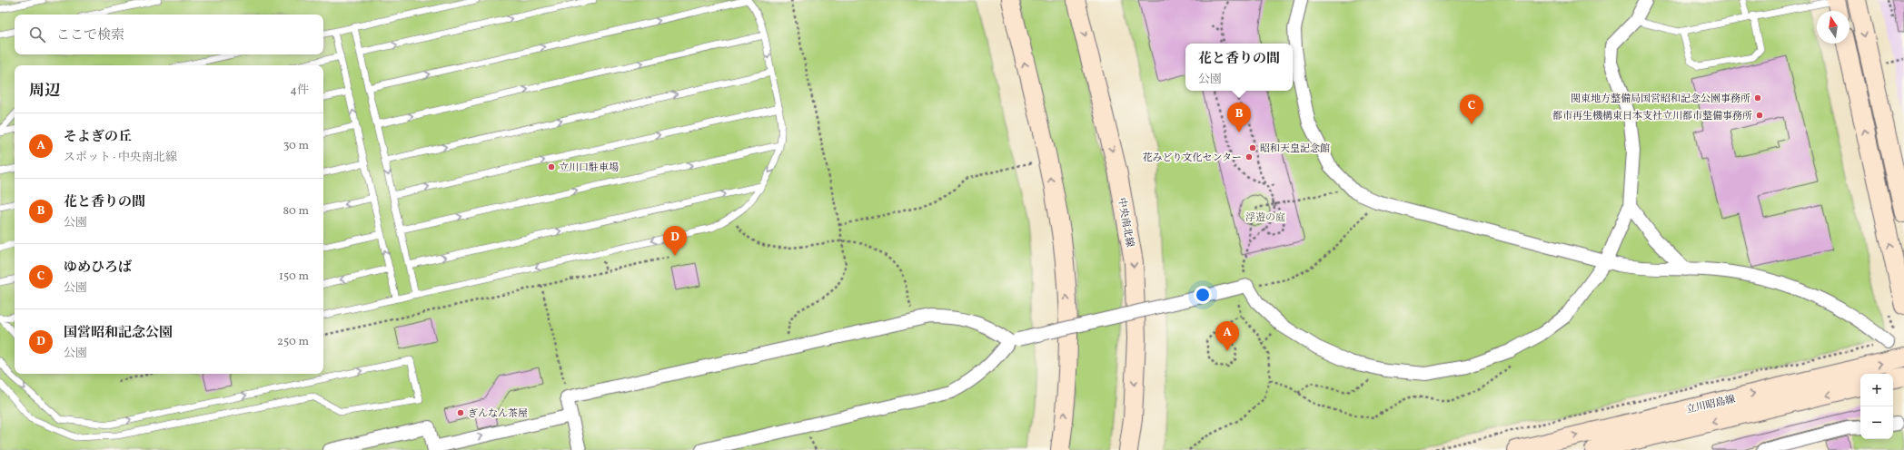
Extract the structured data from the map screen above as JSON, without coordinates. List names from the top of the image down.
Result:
{
  "streets": {
    "main road": ["中央南北線", "立川昭島線"]
  },
  "parks": ["浮遊の庭"],
  "places": [
    "関東地方整備局国営昭和記念公園事務所",
    "都市再生機構東日本支社立川都市整備事務所",
    "昭和天皇記念館",
    "花みどり文化センター",
    "立川口駐車場",
    "ぎんなん茶屋"
  ],
  "north": "top",
  "page": {
    "search": "ここで検索",
    "popup": ["花と香りの間", "公園"],
    "heading": ["周辺", "4件"],
    "pins": [
      "C",
      "B",
      "D",
      "A"
    ],
    "list": [
      {
        "mark": "A",
        "name": "そよぎの丘",
        "note": "スポット · 中央南北線",
        "value": "30 m"
      },
      {
        "mark": "B",
        "name": "花と香りの間",
        "note": "公園",
        "value": "80 m"
      },
      {
        "mark": "C",
        "name": "ゆめひろば",
        "note": "公園",
        "value": "150 m"
      },
      {
        "mark": "D",
        "name": "国営昭和記念公園",
        "note": "公園",
        "value": "250 m"
      }
    ],
    "map_buttons": ["+", "−"]
  }
}
